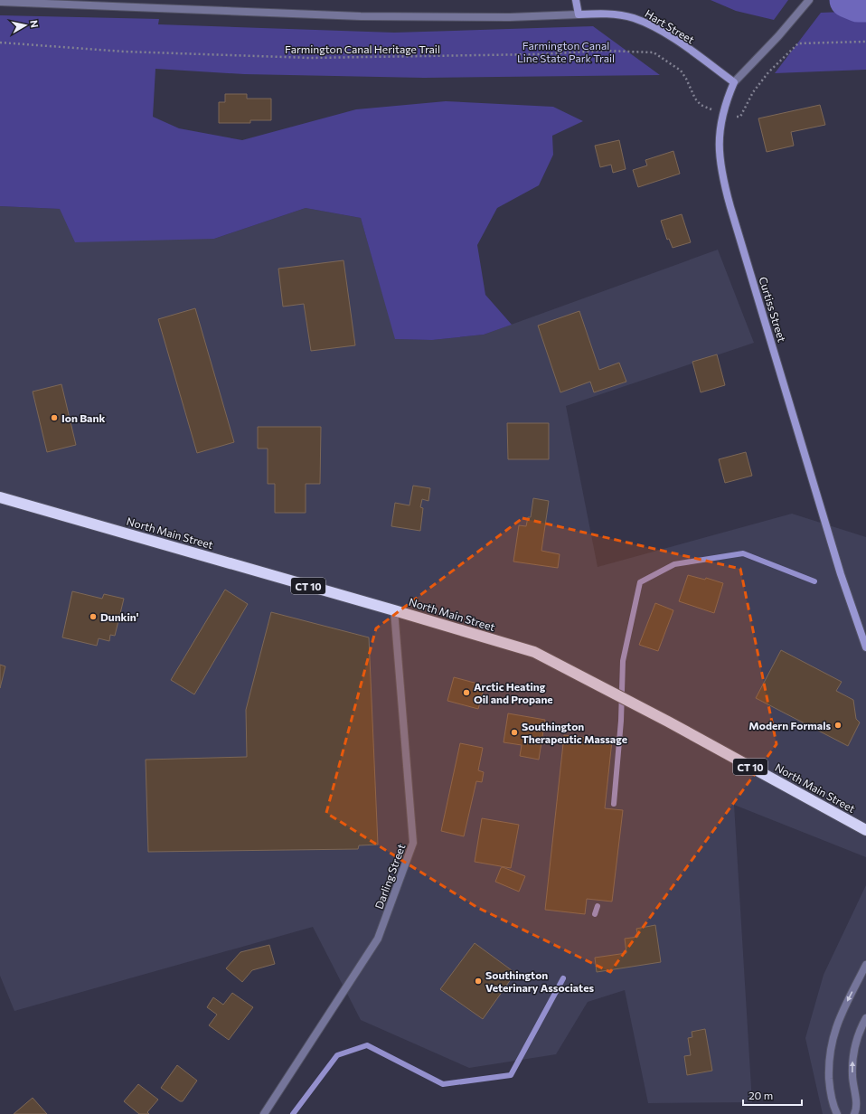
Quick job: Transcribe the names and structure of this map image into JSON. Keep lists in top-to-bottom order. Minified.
{"streets":{"highway":["North Main Street","CT 10"],"street":["Hart Street","Curtiss Street","Darling Street"],"path":["Farmington Canal Heritage Trail"]},"crossings":[["Hart Street","Curtiss Street"],["North Main Street","Darling Street"]],"parks":["Farmington Canal Line State Park Trail"],"places":["Ion Bank","Dunkin'","Arctic Heating Oil and Propane","Modern Formals","Southington Therapeutic Massage","Southington Veterinary Associates"],"scale_bar":"20 m","north":"right"}
